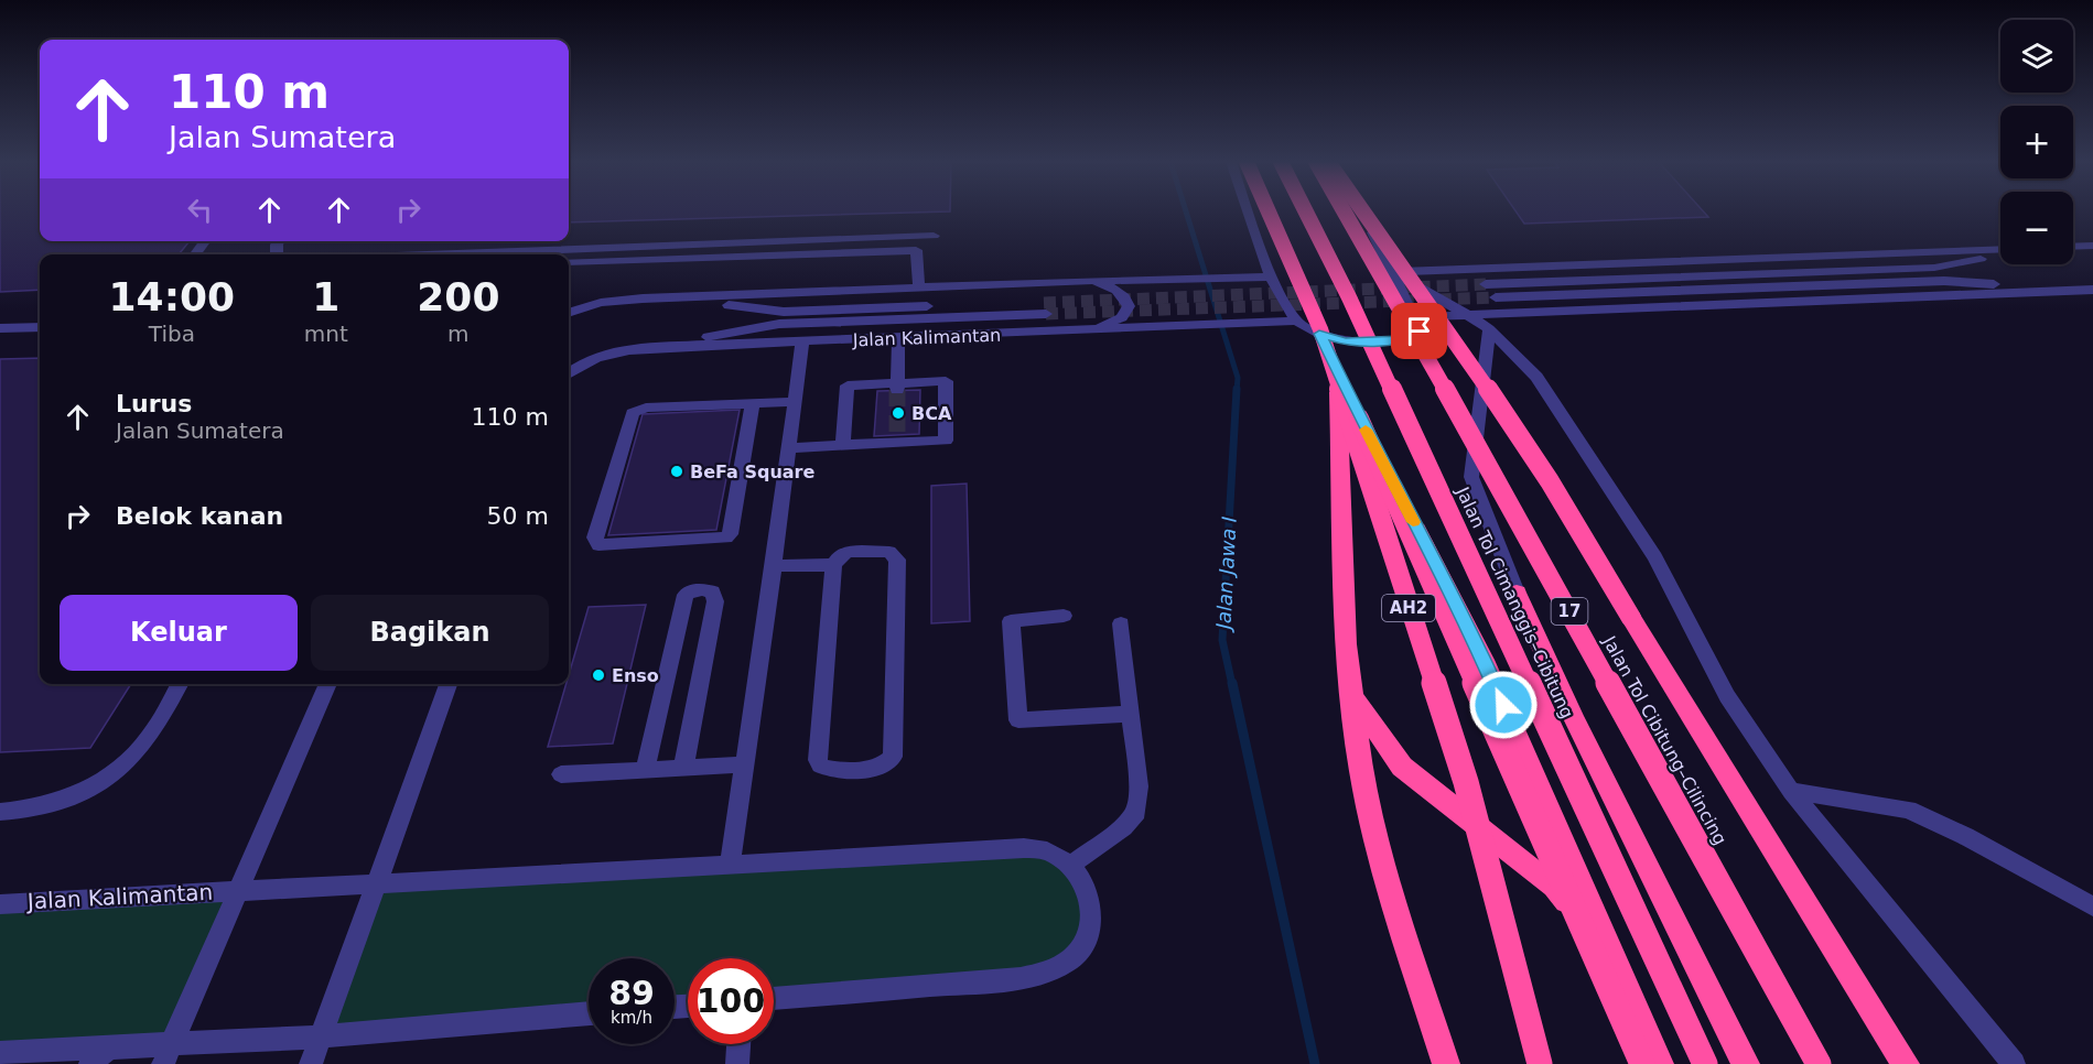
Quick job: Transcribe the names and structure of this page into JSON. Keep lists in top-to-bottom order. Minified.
{"streets":{"highway":["Jalan Tol Cimanggis–Cibitung","AH2","17","Jalan Tol Cibitung–Cilincing"],"street":["Jalan Kalimantan"]},"water":["Jalan Jawa I"],"places":["BCA","BeFa Square","Enso"],"page":{"map_buttons":["+","−"],"turn":["110 m","Jalan Sumatera"],"eta":["14:00","Tiba","1","mnt","200","m"],"list":[{"name":"Lurus","note":"Jalan Sumatera","value":"110 m"},{"name":"Belok kanan","value":"50 m"}],"buttons":["Keluar","Bagikan"],"speed":"89 km/h","limit":"100"}}
